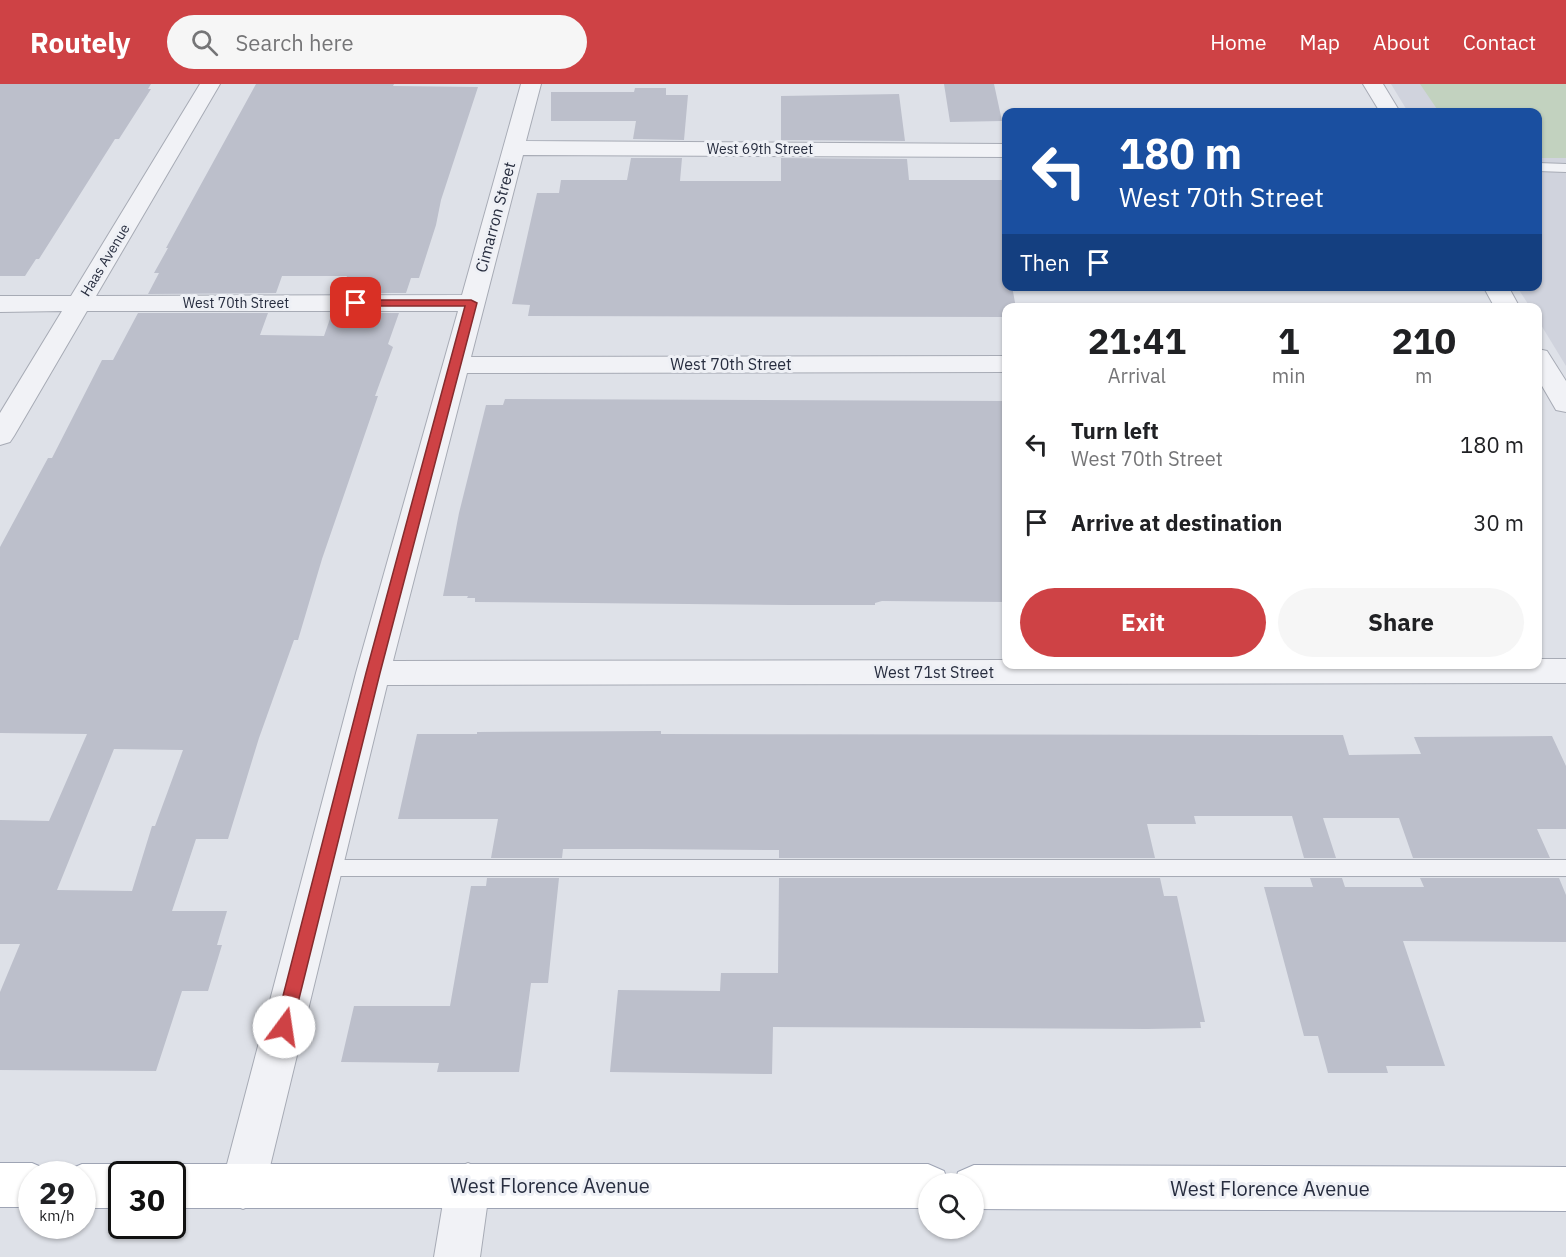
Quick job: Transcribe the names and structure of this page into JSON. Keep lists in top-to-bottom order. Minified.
{"streets":{"main road":["West Florence Avenue"],"street":["West 69th Street","Cimarron Street","Haas Avenue","West 70th Street","West 71st Street"]},"crossings":[["West 69th Street","Cimarron Street"],["Cimarron Street","West 70th Street"],["Cimarron Street","West 71st Street"],["Cimarron Street","West Florence Avenue"],["Haas Avenue","West 70th Street"]],"page":{"header":"Routely","search":"Search here","nav":["Home","Map","About","Contact"],"turn":["180 m","West 70th Street"],"then":"Then","eta":["21:41","Arrival","1","min","210","m"],"list":[{"name":"Turn left","note":"West 70th Street","value":"180 m"},{"name":"Arrive at destination","value":"30 m"}],"buttons":["Exit","Share"],"speed":"29 km/h","limit":"30"}}
